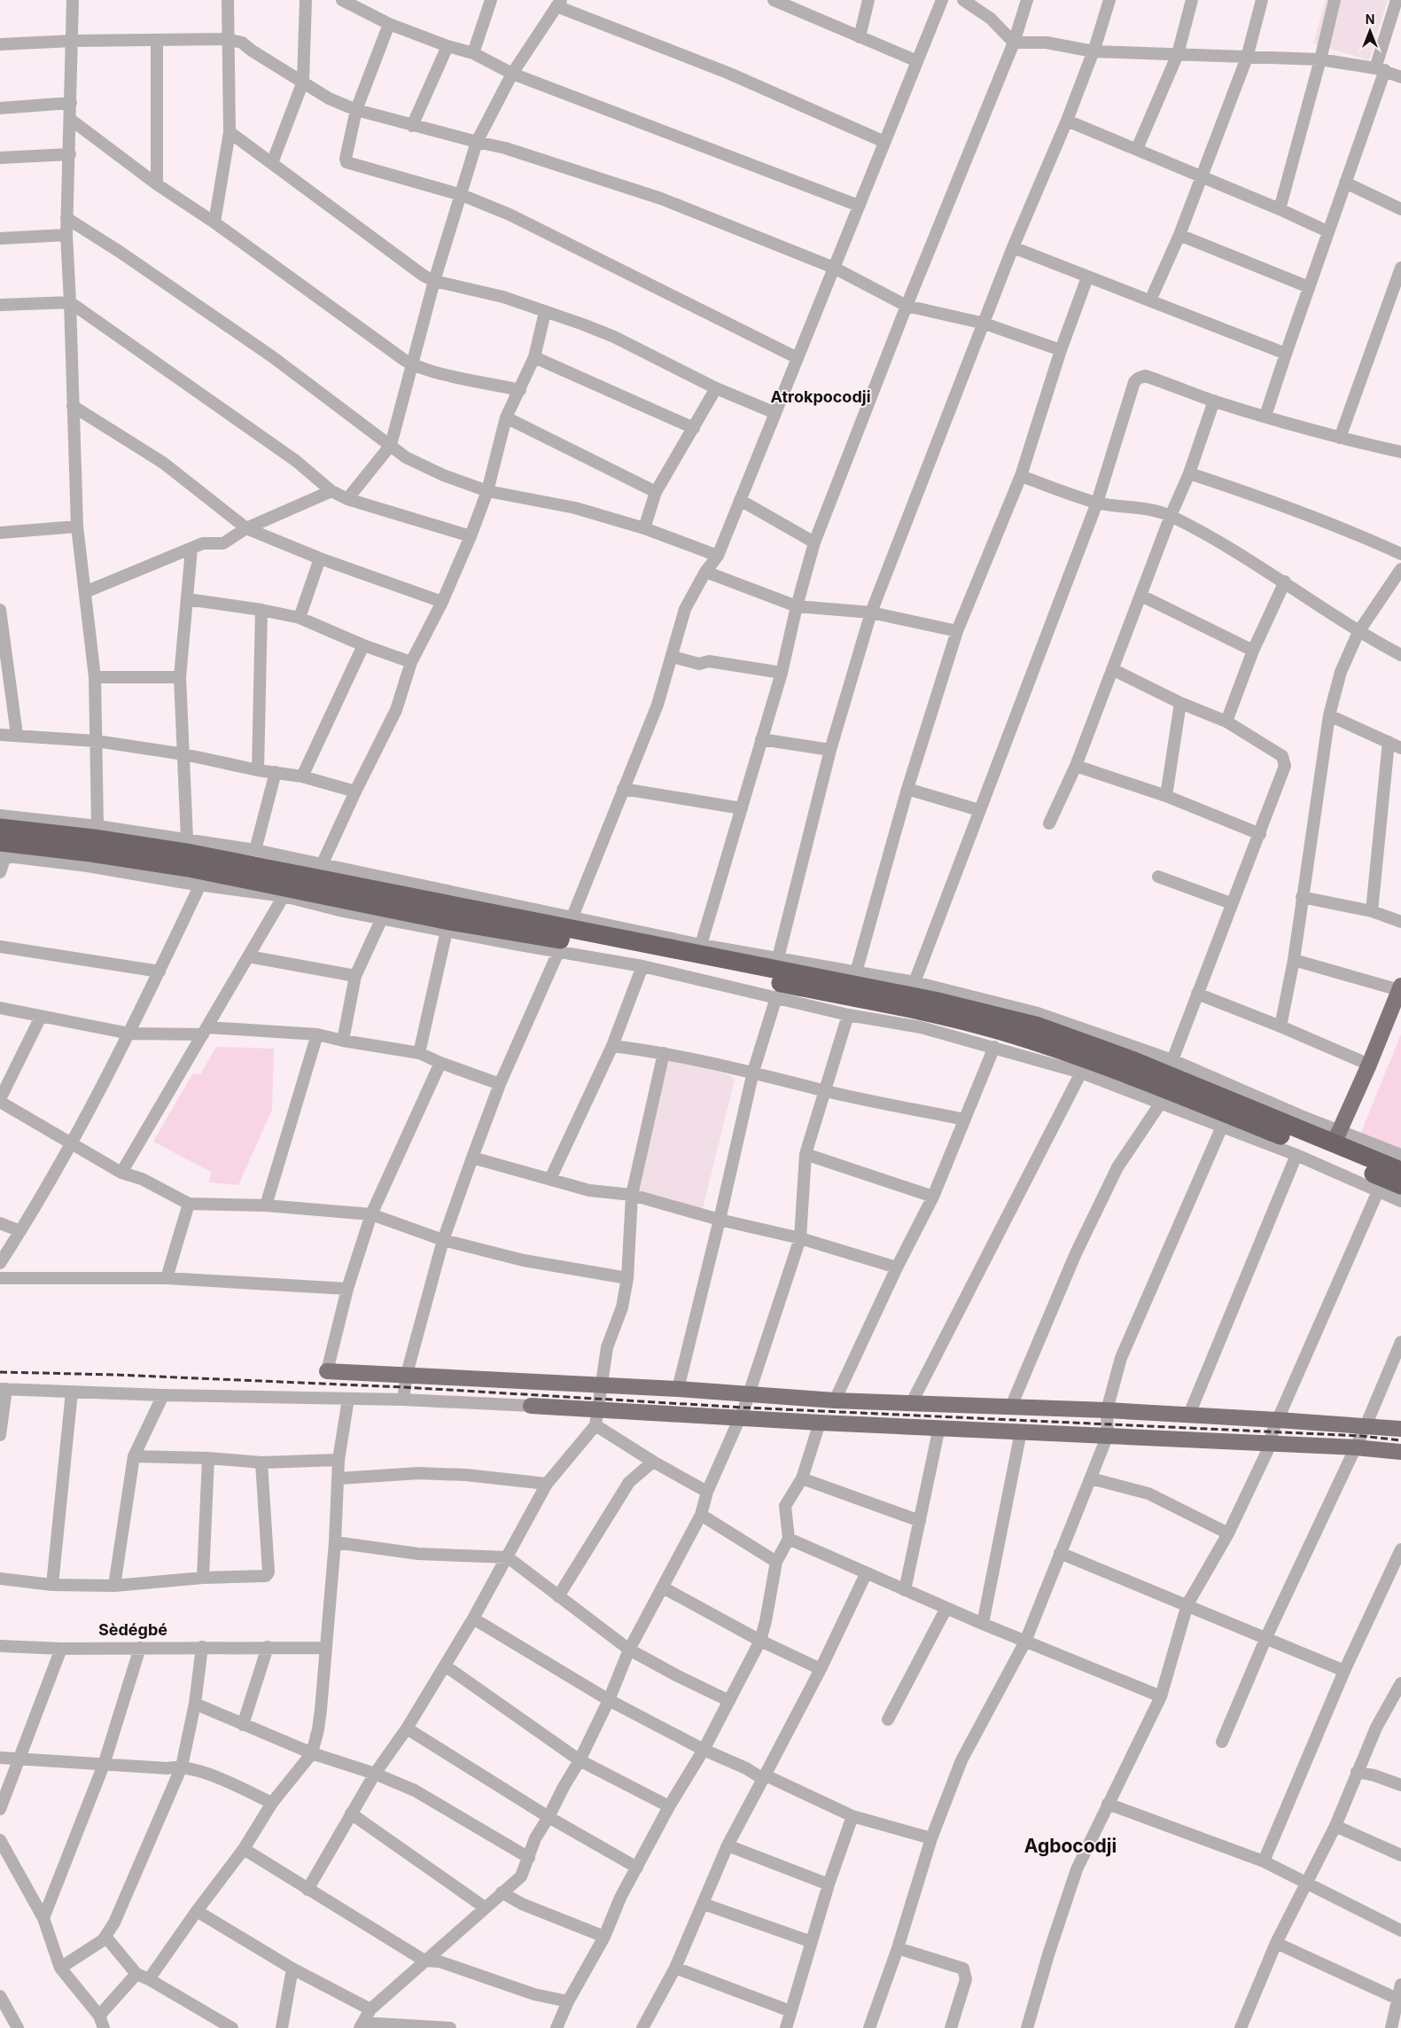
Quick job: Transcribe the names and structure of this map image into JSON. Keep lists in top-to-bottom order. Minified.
{"districts":["Atrokpocodji","Sèdégbé","Agbocodji"],"north":"top"}
